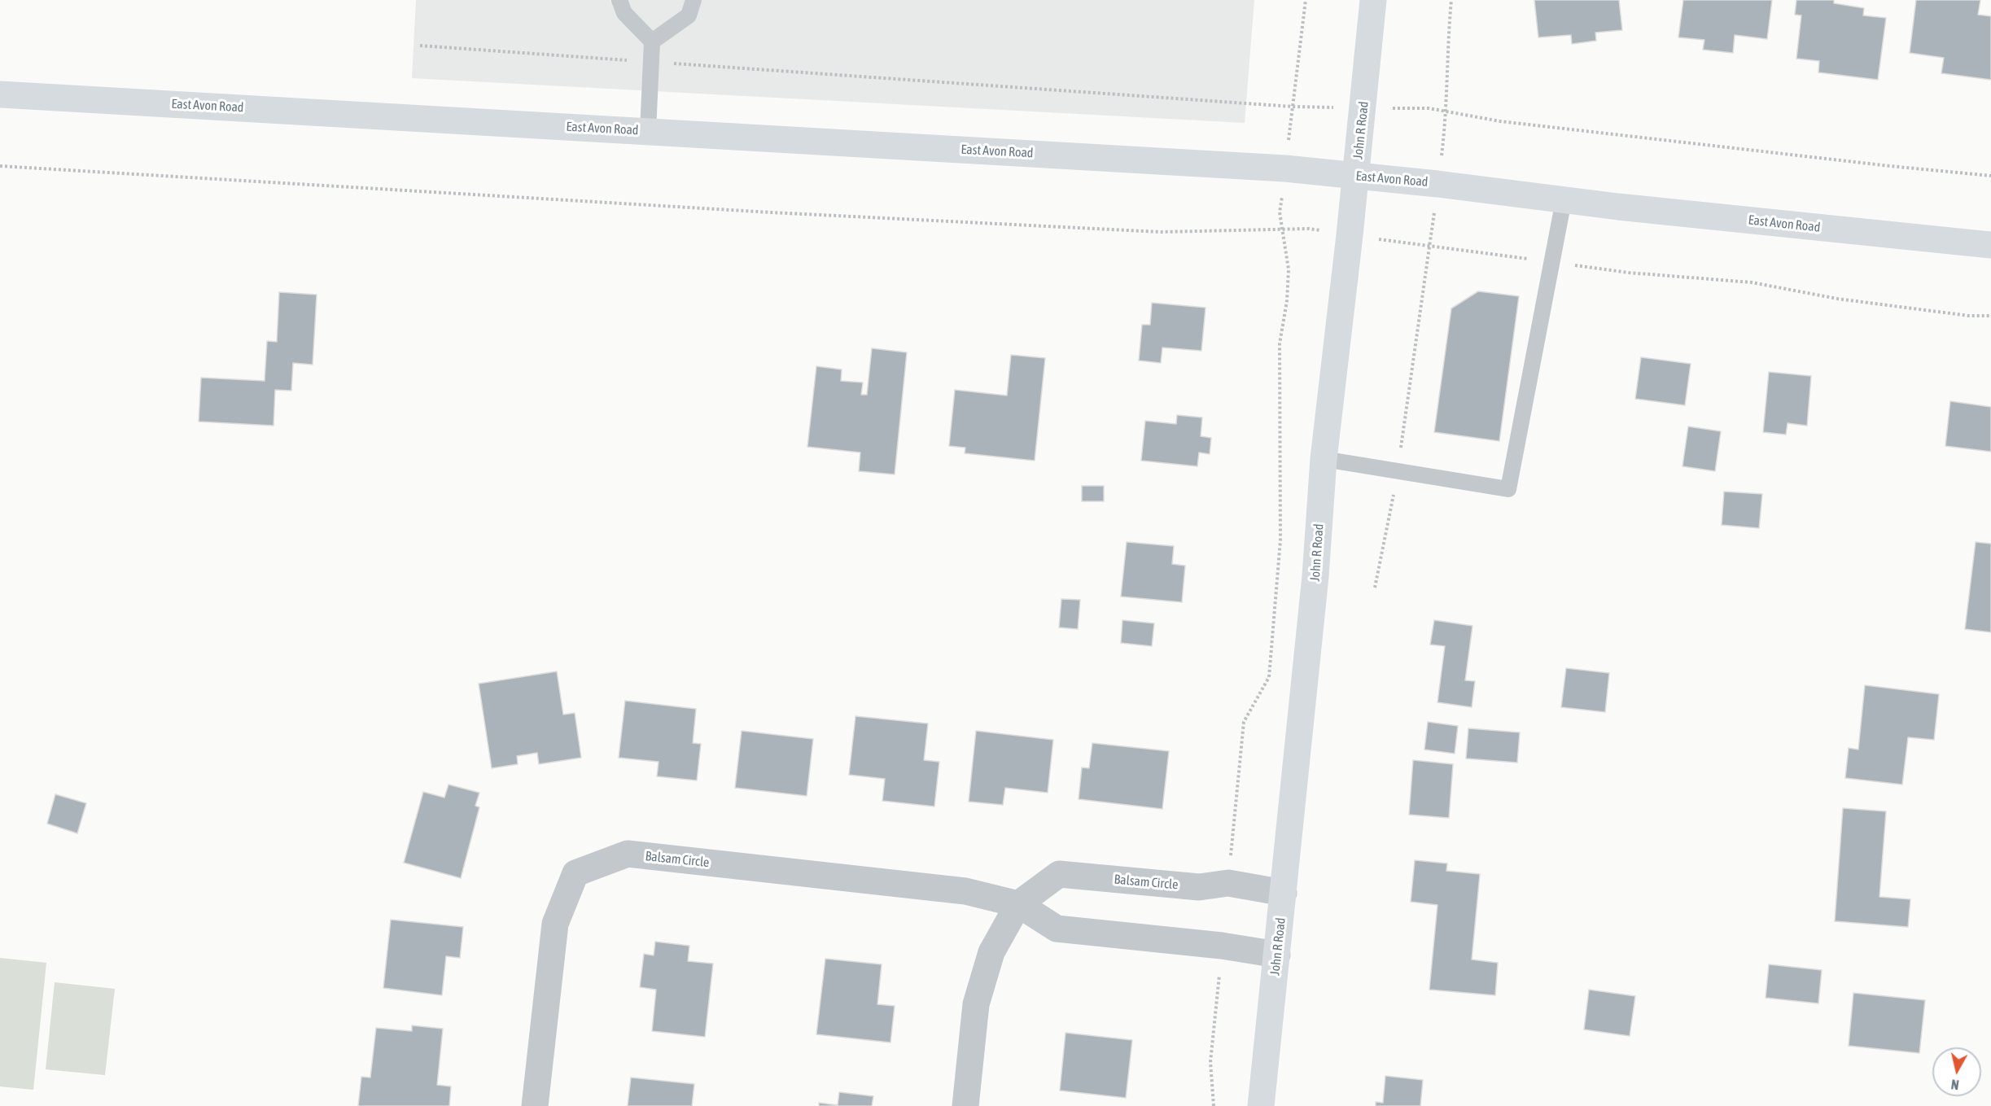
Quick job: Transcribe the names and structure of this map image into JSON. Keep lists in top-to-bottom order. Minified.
{"streets":{"main road":["East Avon Road","John R Road"],"street":["Balsam Circle"]},"crossings":[["East Avon Road","John R Road"],["John R Road","Balsam Circle"]],"north":"bottom"}
